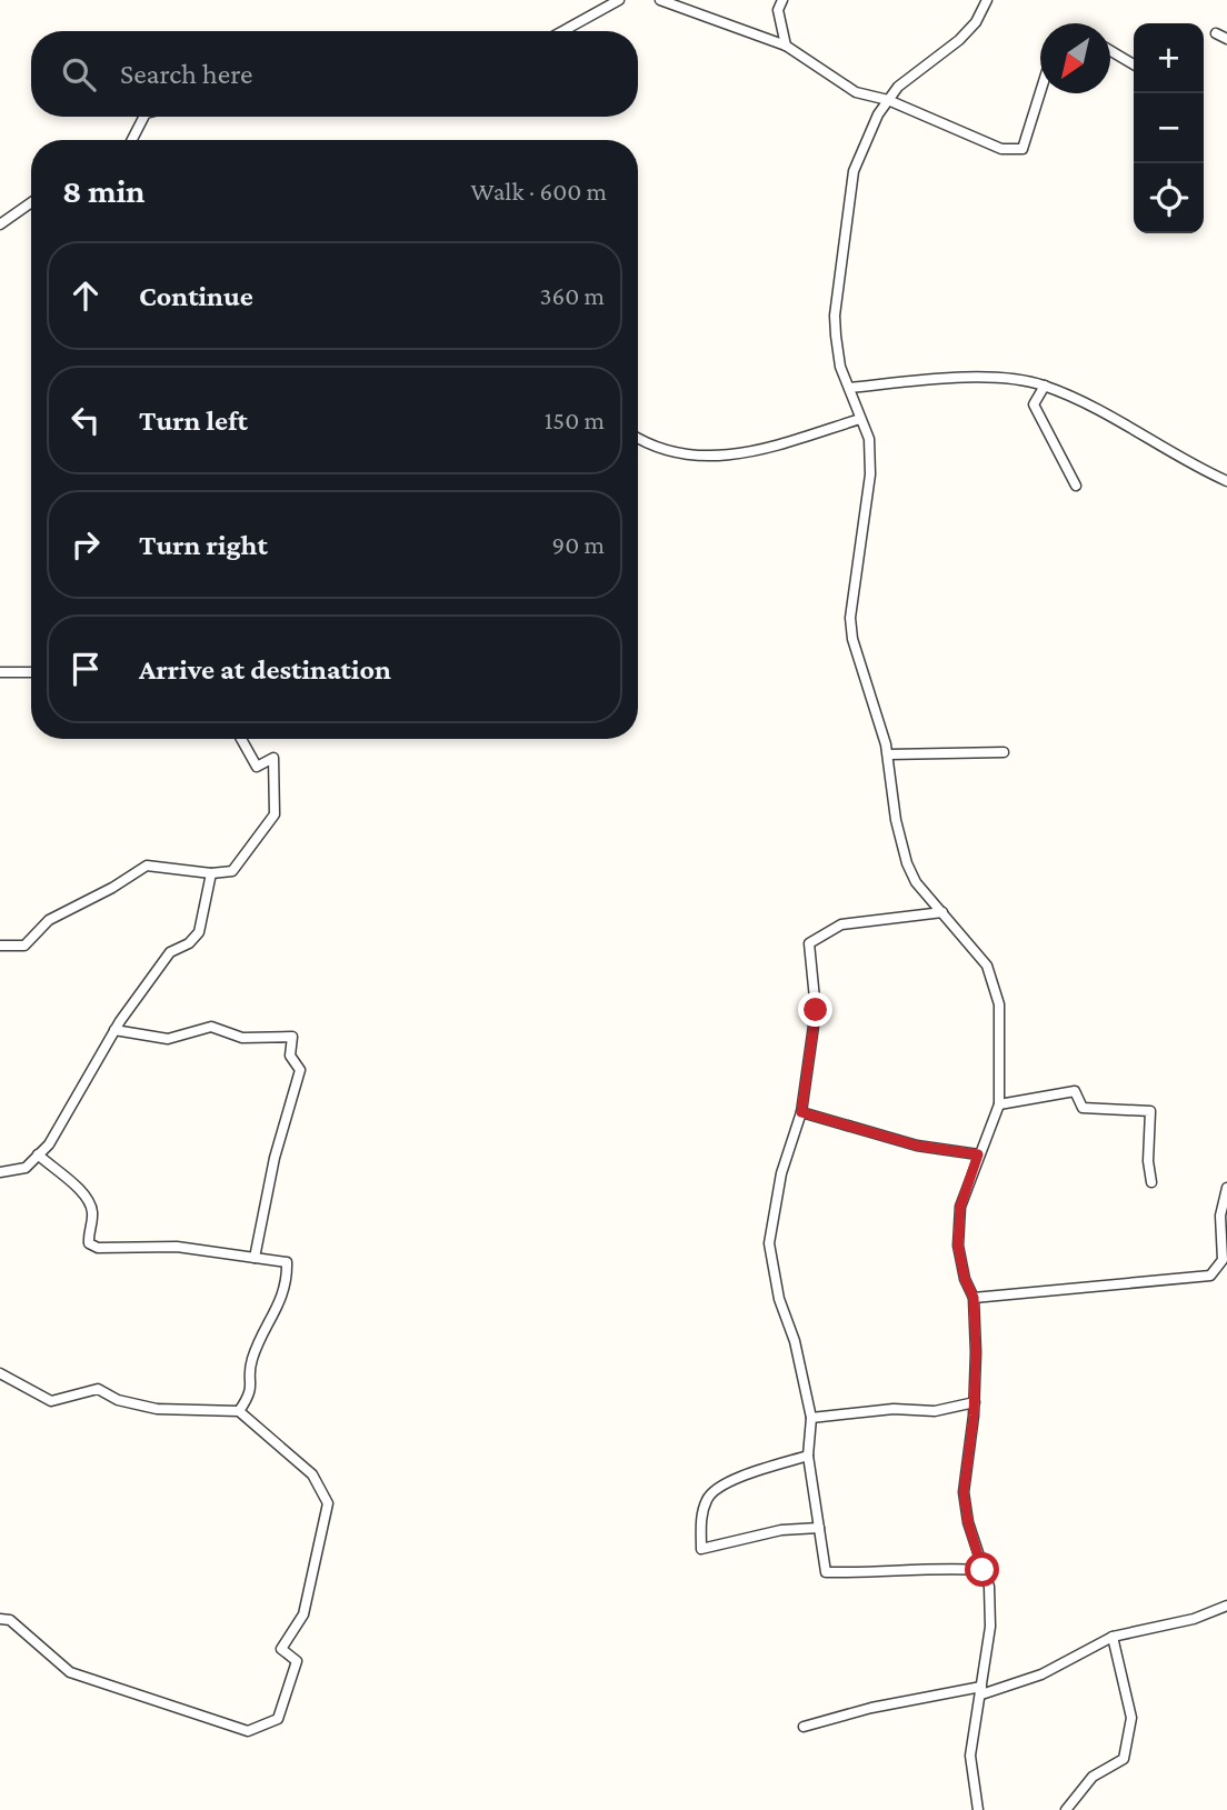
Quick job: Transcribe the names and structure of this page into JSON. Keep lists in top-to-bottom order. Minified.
{"north":"bottom left","page":{"map_buttons":["+","−"],"search":"Search here","heading":["8 min","Walk · 600 m"],"list":[["Continue","360 m"],["Turn left","150 m"],["Turn right","90 m"],"Arrive at destination"]}}
